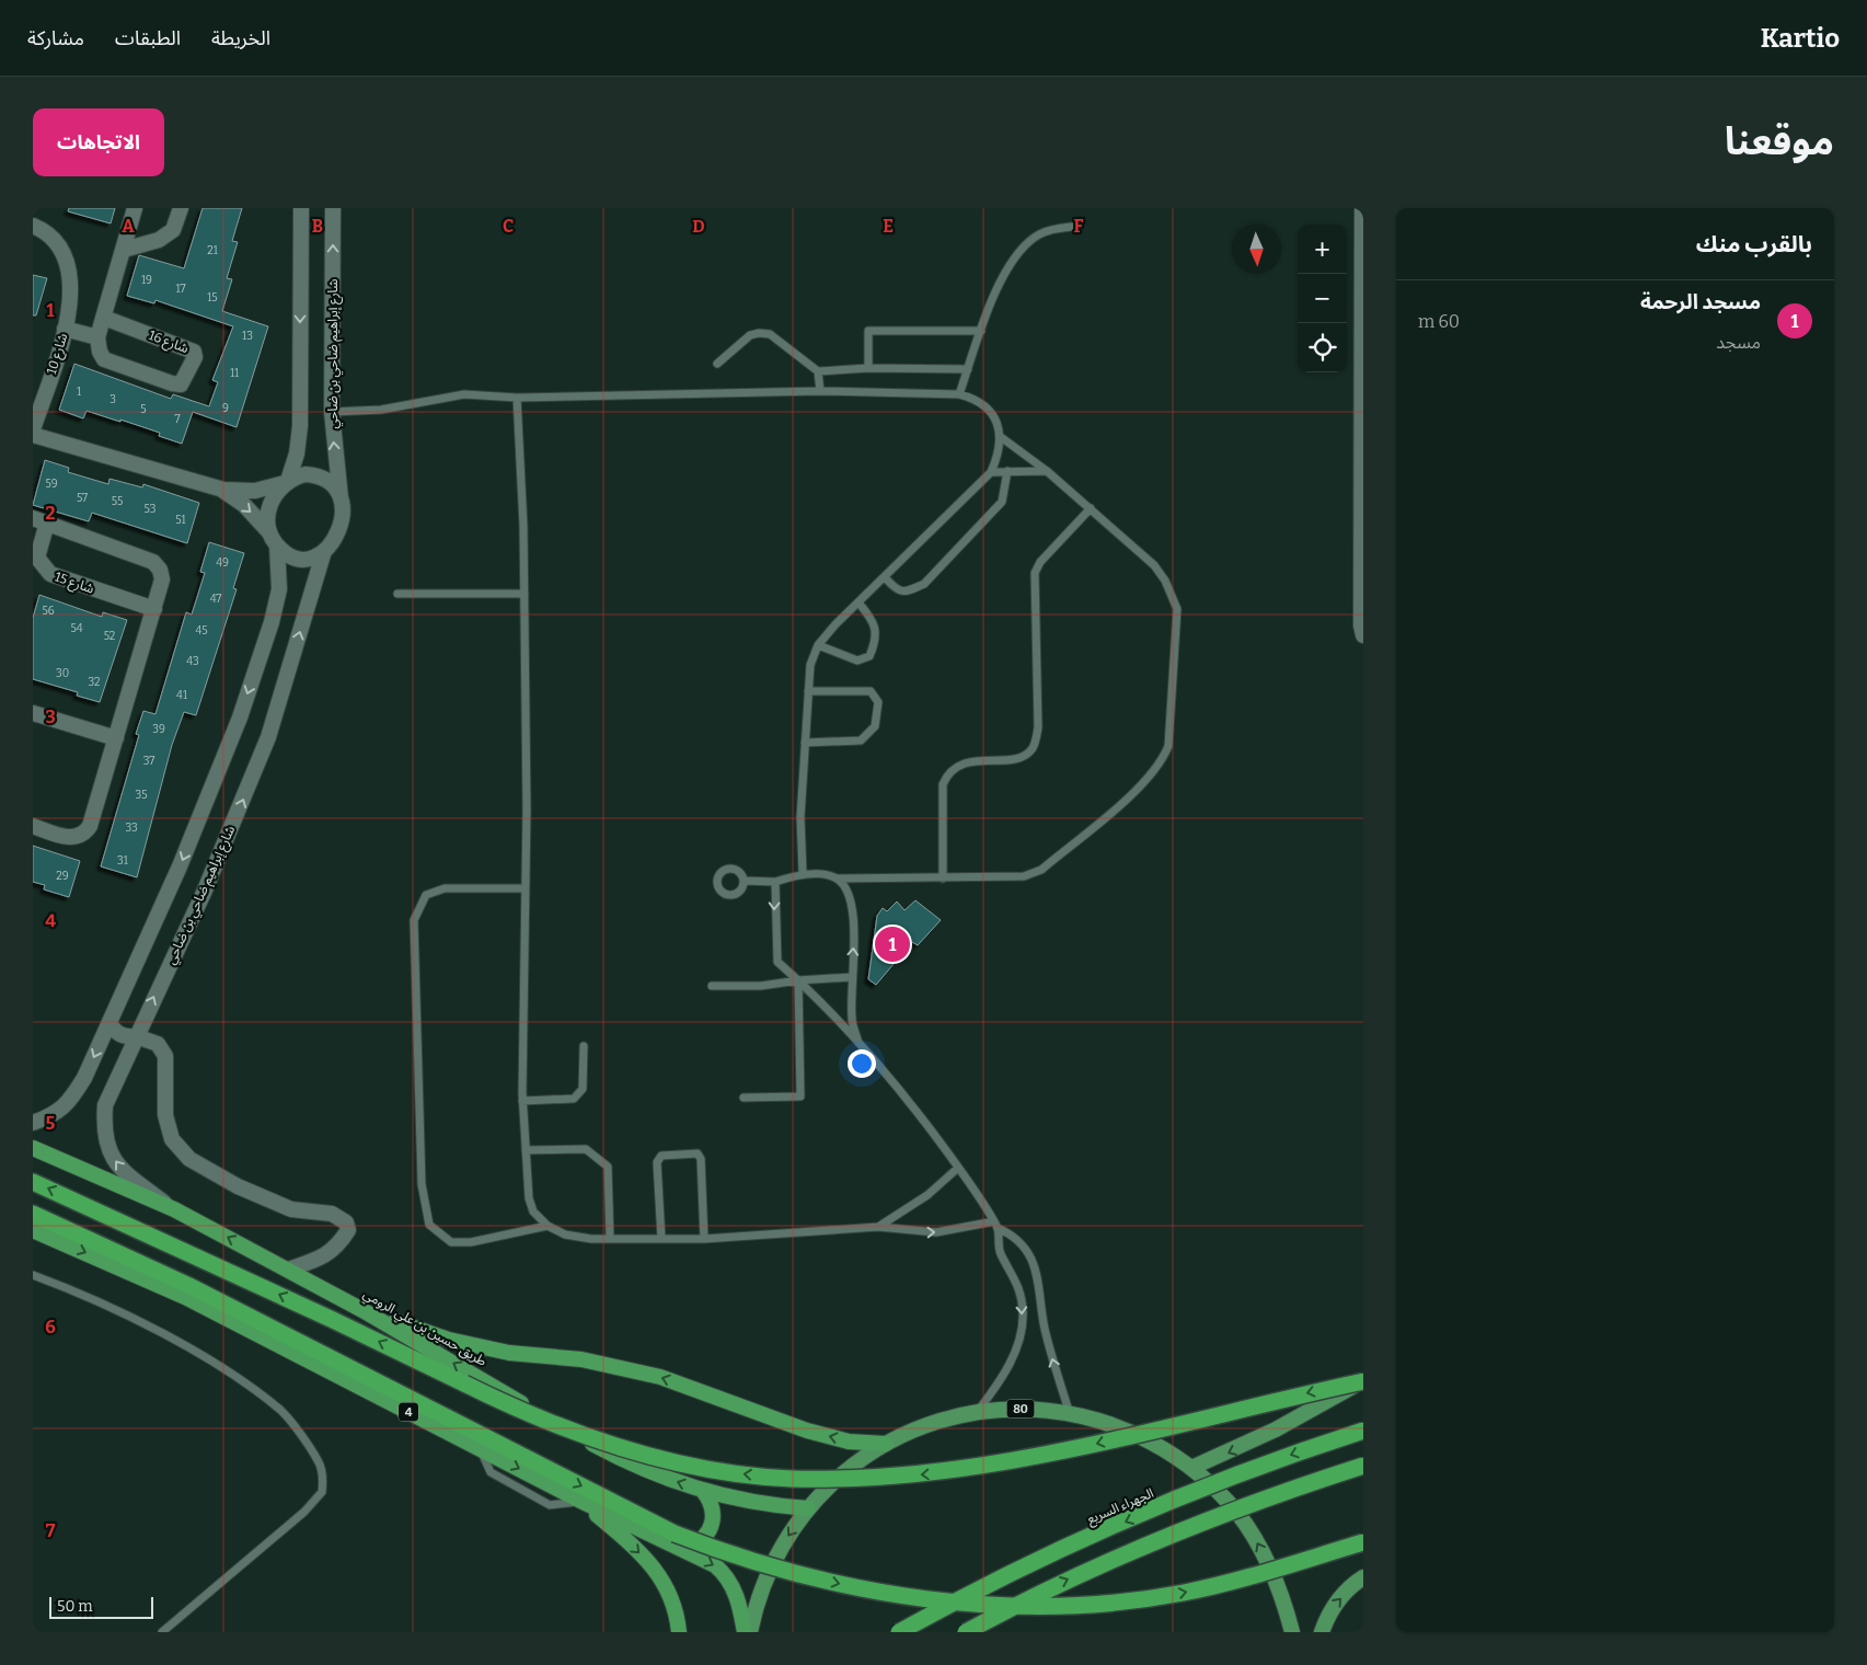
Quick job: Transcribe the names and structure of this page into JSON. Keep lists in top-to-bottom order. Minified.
{"streets":{"highway":["طريق حسين بن علي الرومي","4","الجهراء السريع"],"main road":["80"],"street":["شارع 16","شارع 10","شارع إبراهيم ضاحي بن ضاحي","شارع 15"]},"crossings":[["شارع إبراهيم ضاحي بن ضاحي","طريق حسين بن علي الرومي"],["طريق حسين بن علي الرومي","80"]],"house_numbers":["21","19","17","15","13","11","1","3","9","5","7","59","57","55","53","51","49","47","56","54","45","52","43","30","32","41","39","37","35","33","31","29"],"scale_bar":"50 m","north":"bottom","page":{"header":"Kartio","nav":["الخريطة","الطبقات","مشاركة"],"title":"موقعنا","buttons":"الاتجاهات","heading":"بالقرب منك","map_buttons":["+","−"],"list":[{"mark":"1","name":"مسجد الرحمة","note":"مسجد","value":"60 m"}],"pins":"1","scale":"50 m"},"grid":{"columns":["A","B","C","D","E","F"],"rows":["1","2","3","4","5","6","7"]}}
